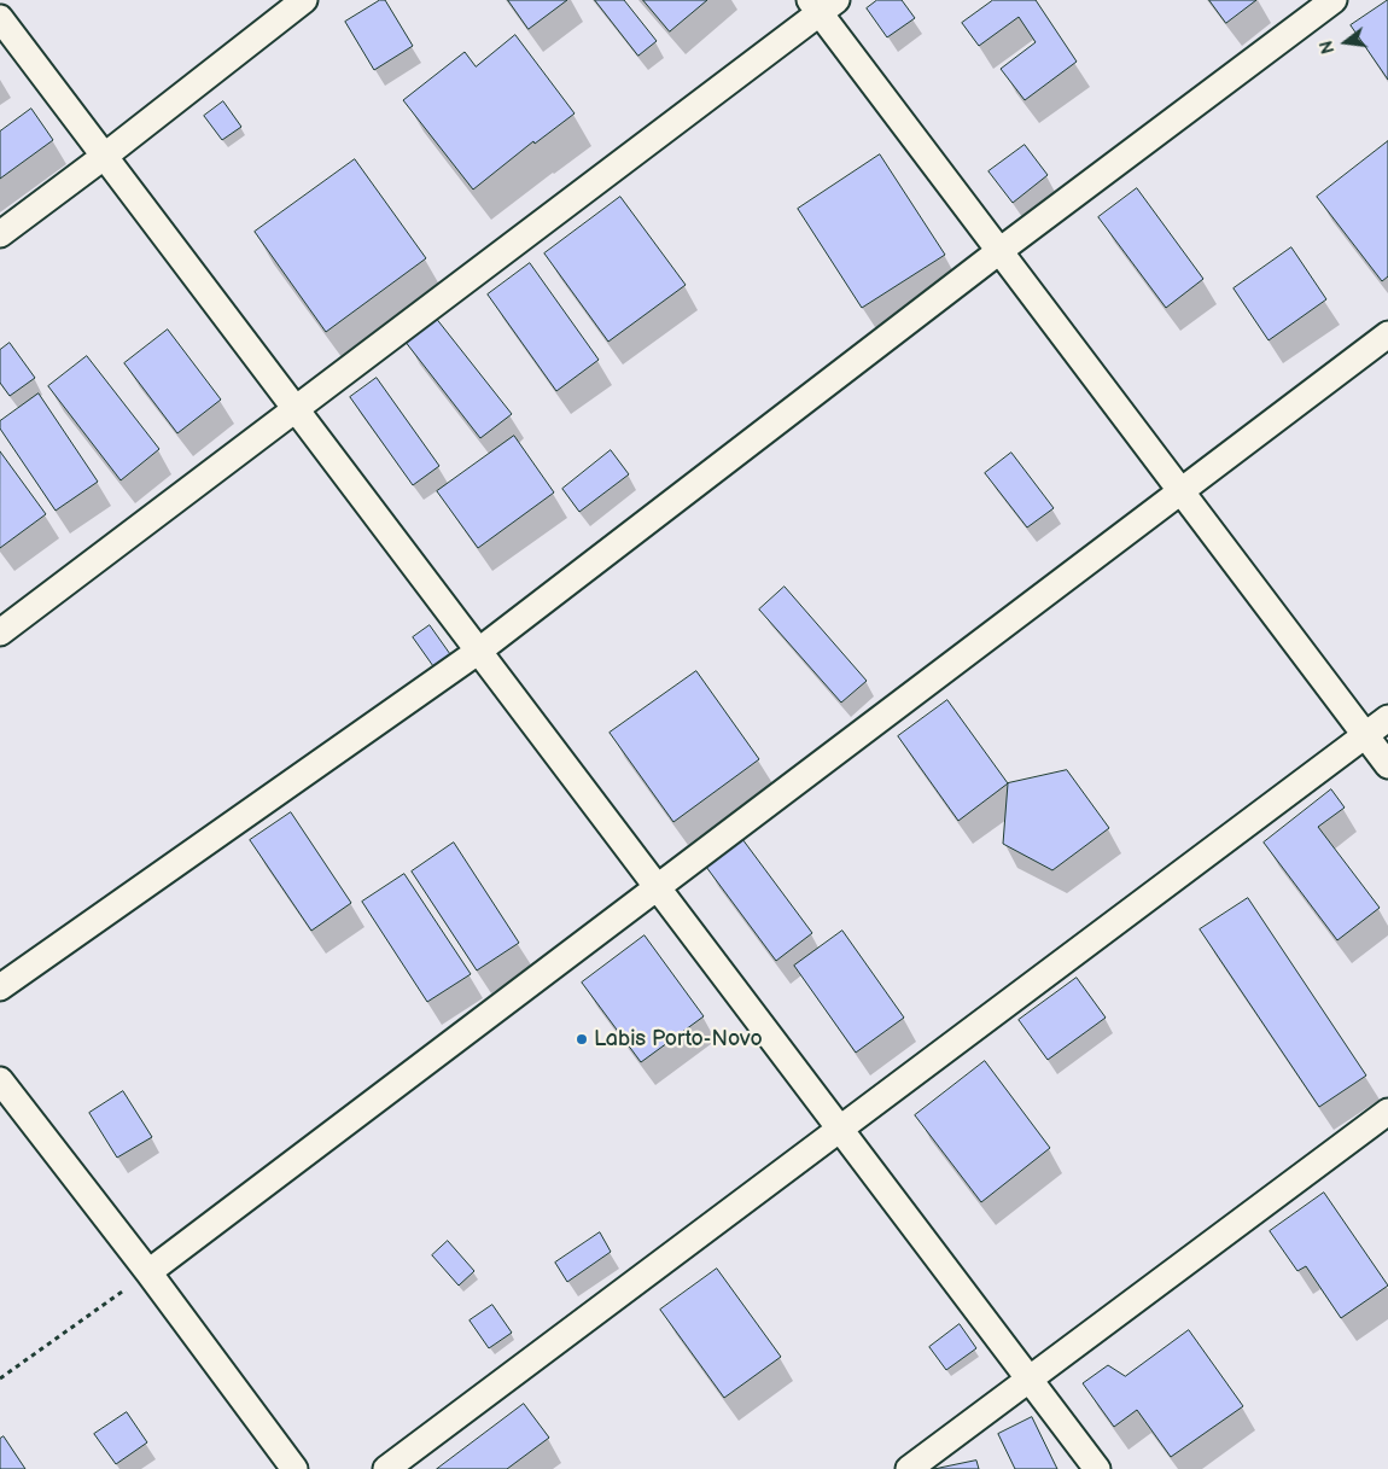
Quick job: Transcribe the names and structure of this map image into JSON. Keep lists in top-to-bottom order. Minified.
{"places":["Labis Porto-Novo"],"north":"left"}
